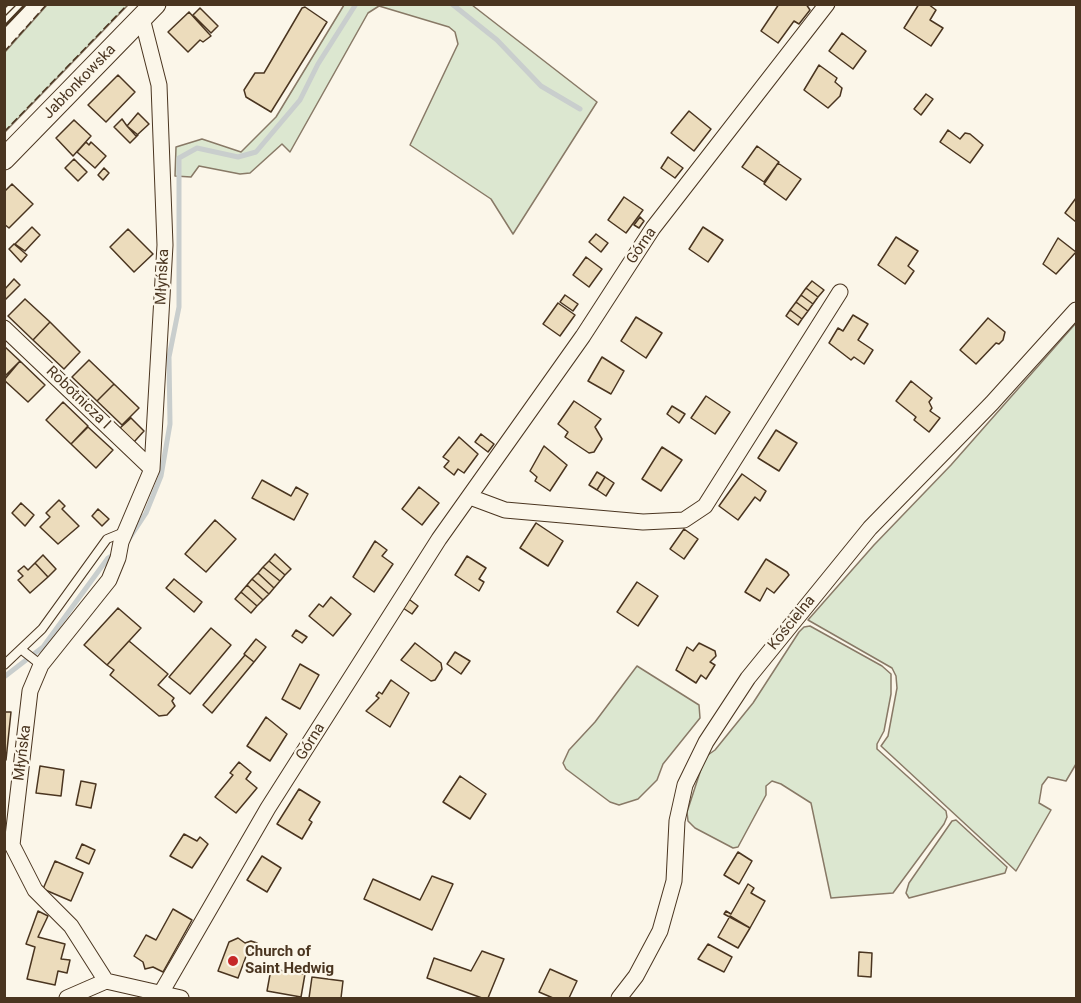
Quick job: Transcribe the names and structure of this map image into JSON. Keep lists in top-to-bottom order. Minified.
{"streets":{"main road":["Jabłonkowska"],"street":["Górna","Młyńska","Robotnicza I","Kościelna"]},"crossings":[["Jabłonkowska","Młyńska"],["Młyńska","Robotnicza I"]],"places":["Church of Saint Hedwig"]}
